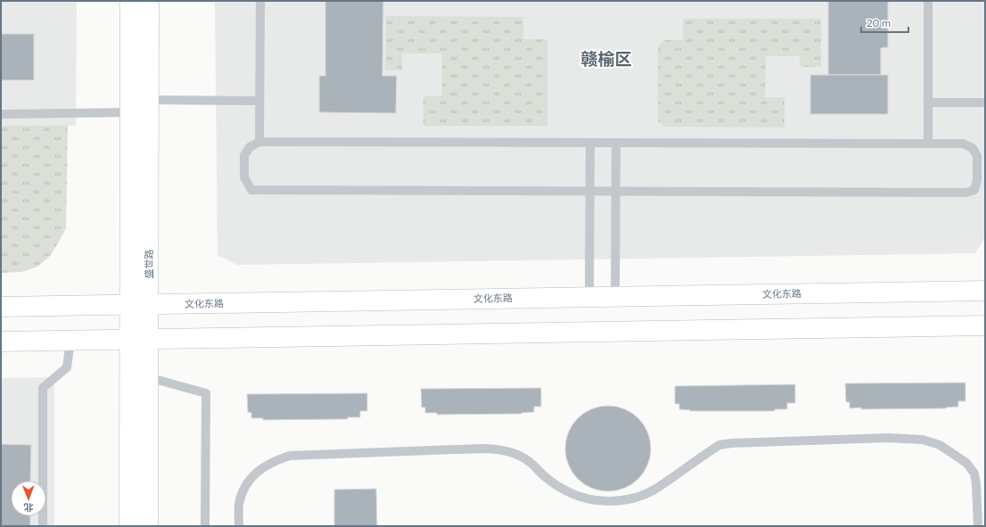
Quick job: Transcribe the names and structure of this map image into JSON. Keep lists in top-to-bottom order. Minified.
{"streets":{"main road":["盛世路","文化东路"]},"crossings":[["盛世路","文化东路"]],"districts":["赣榆区"],"scale_bar":"20 m","north":"bottom"}
